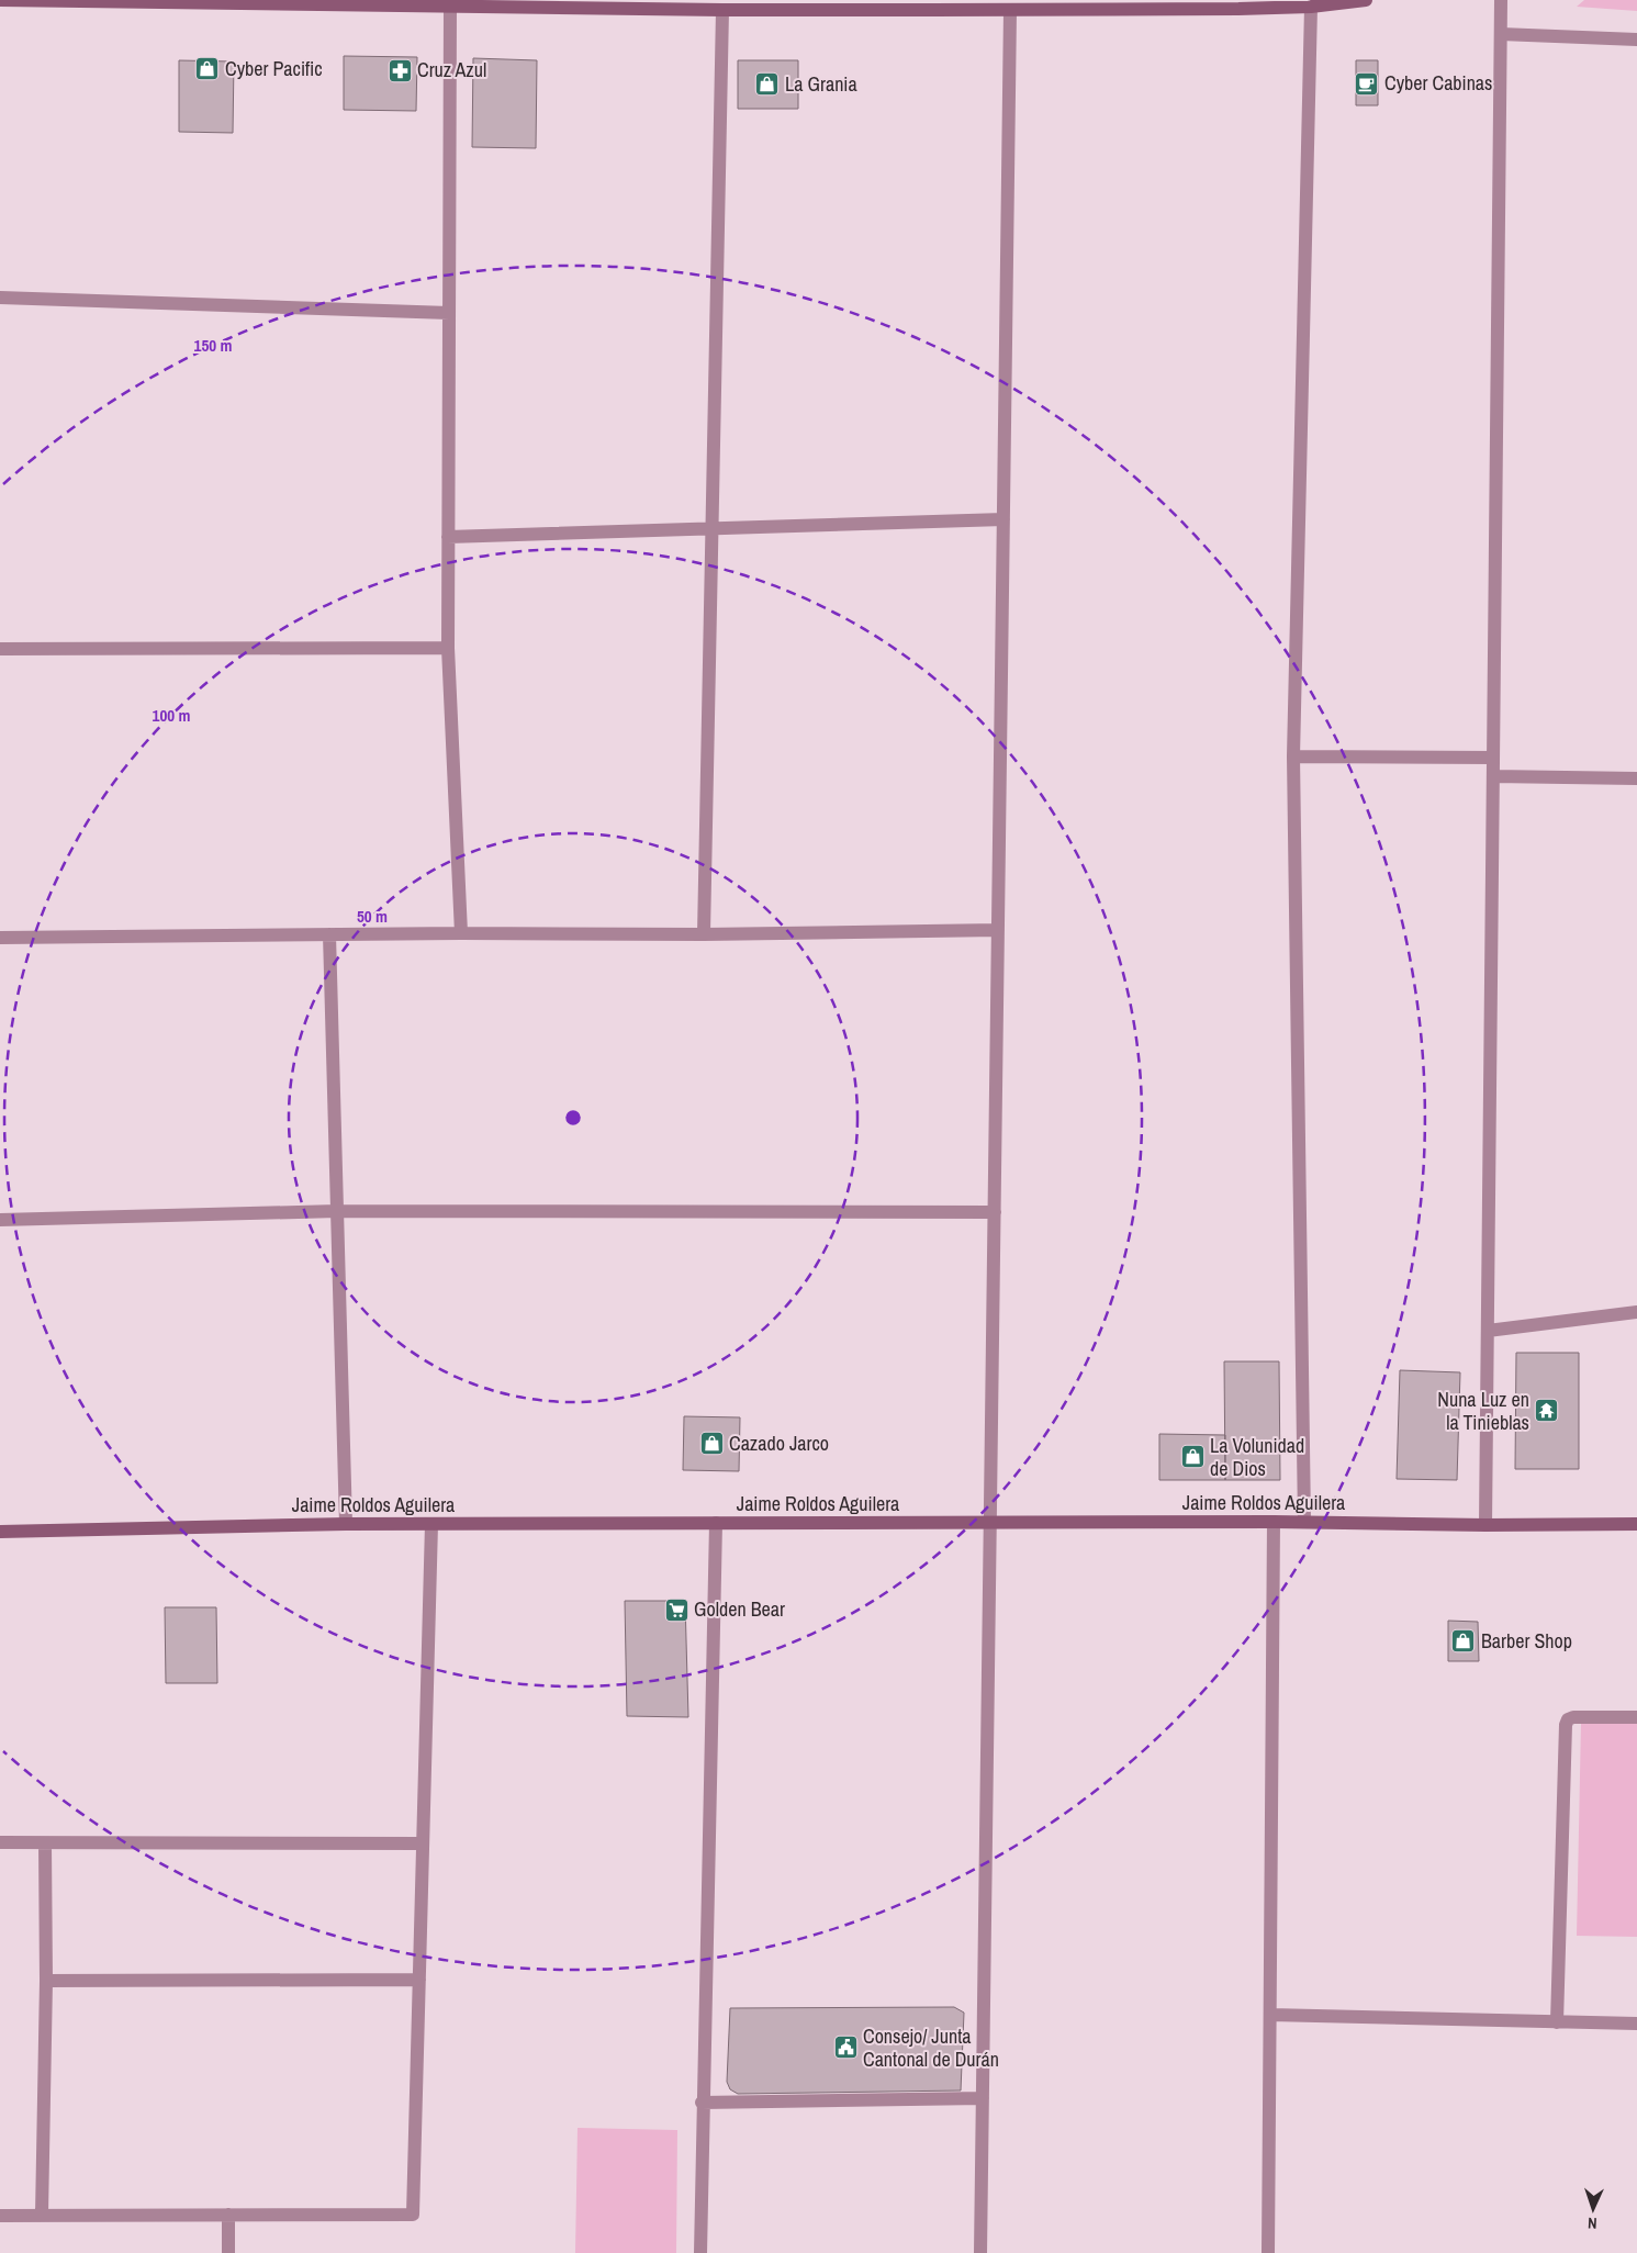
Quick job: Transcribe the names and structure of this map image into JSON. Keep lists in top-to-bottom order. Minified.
{"streets":{"street":["Jaime Roldos Aguilera"]},"places":{"shop":["Cyber Pacific","La Grania","Cazado Jarco","La Volunidad de Dios","Barber Shop"],"pharmacy":["Cruz Azul"],"cafe":["Cyber Cabinas"],"temple":["Nuna Luz en la Tinieblas"],"supermarket":["Golden Bear"],"public building":["Consejo/ Junta Cantonal de Durán"]},"north":"bottom","rings":["150 m","100 m","50 m"]}
